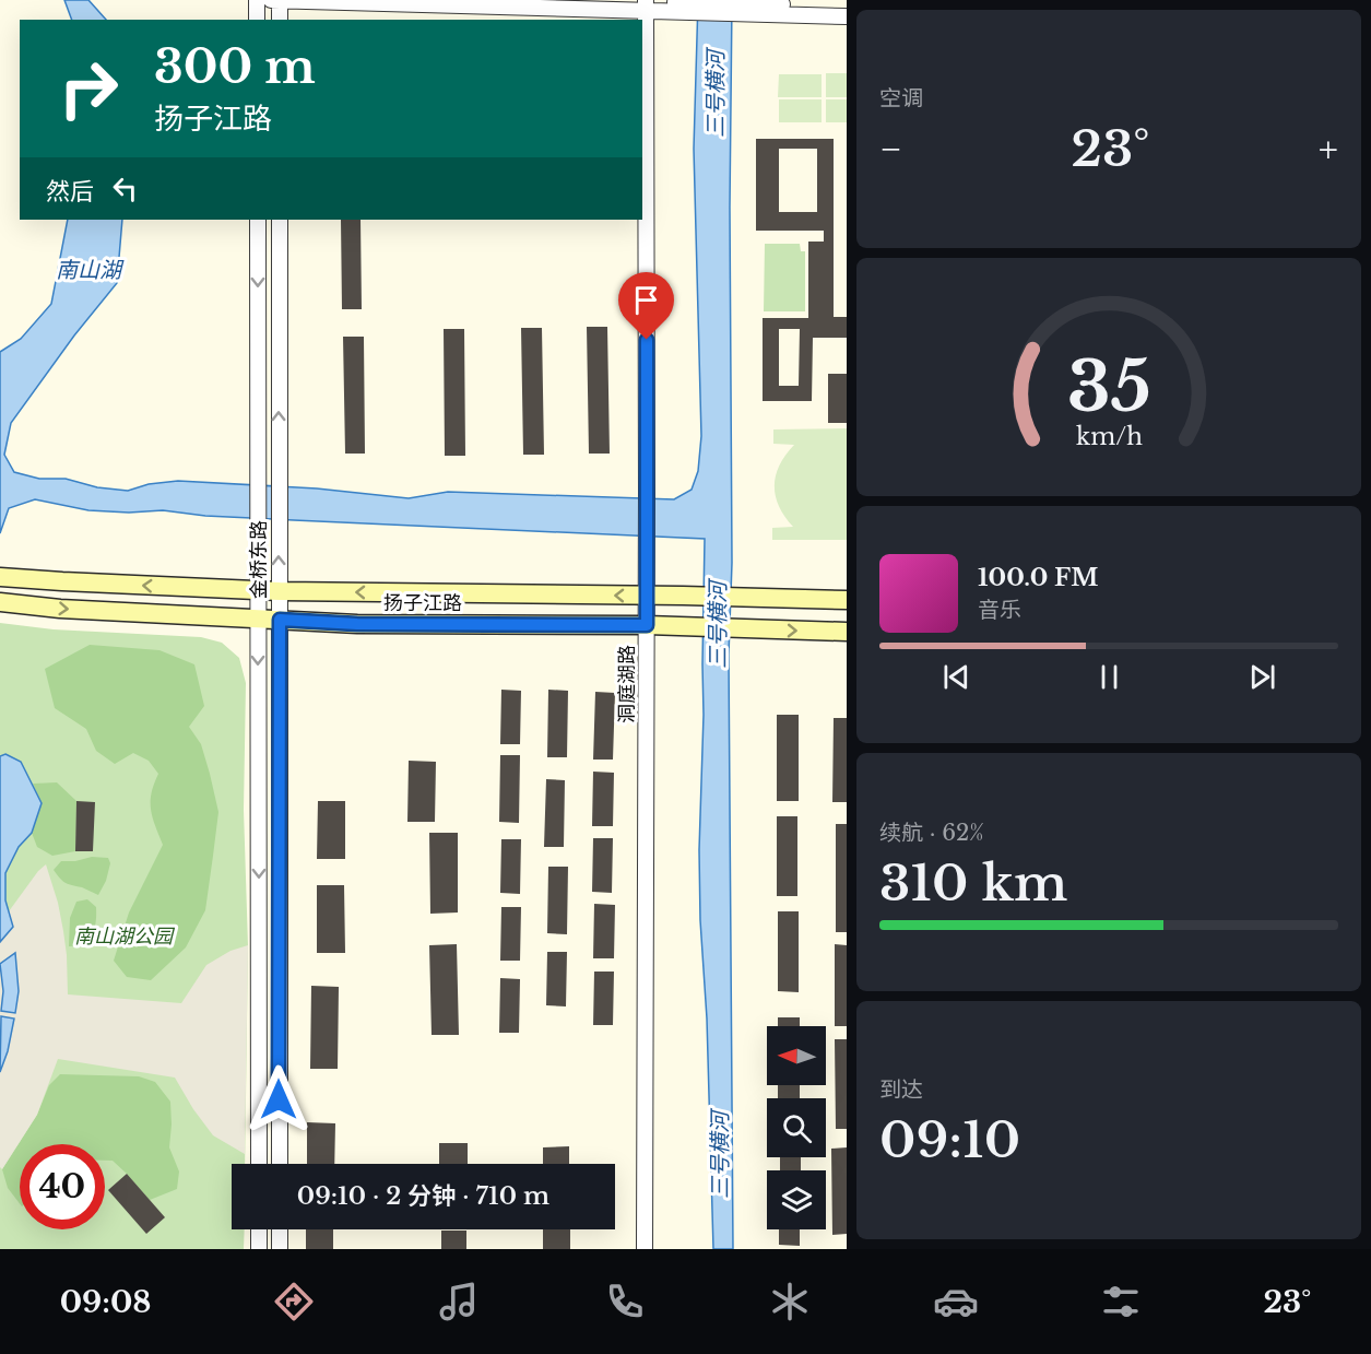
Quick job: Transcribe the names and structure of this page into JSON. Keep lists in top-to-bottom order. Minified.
{"streets":{"main road":["扬子江路"],"street":["金桥东路","洞庭湖路"]},"crossings":[["金桥东路","扬子江路"],["扬子江路","洞庭湖路"]],"water":["三号横河","南山湖"],"parks":["南山湖公园"],"north":"left","page":{"tile":["空调",["续航 · 62%","310 km"],["到达","09:10"]],"turn":["300 m","扬子江路"],"heat":["−","23°","+"],"then":"然后","song":["100.0 FM","音乐"],"limit":"40","trip":"09:10 · 2 分钟 · 710 m","tabs":["09:08","23°"],"gauge":["35","km/h"]}}
